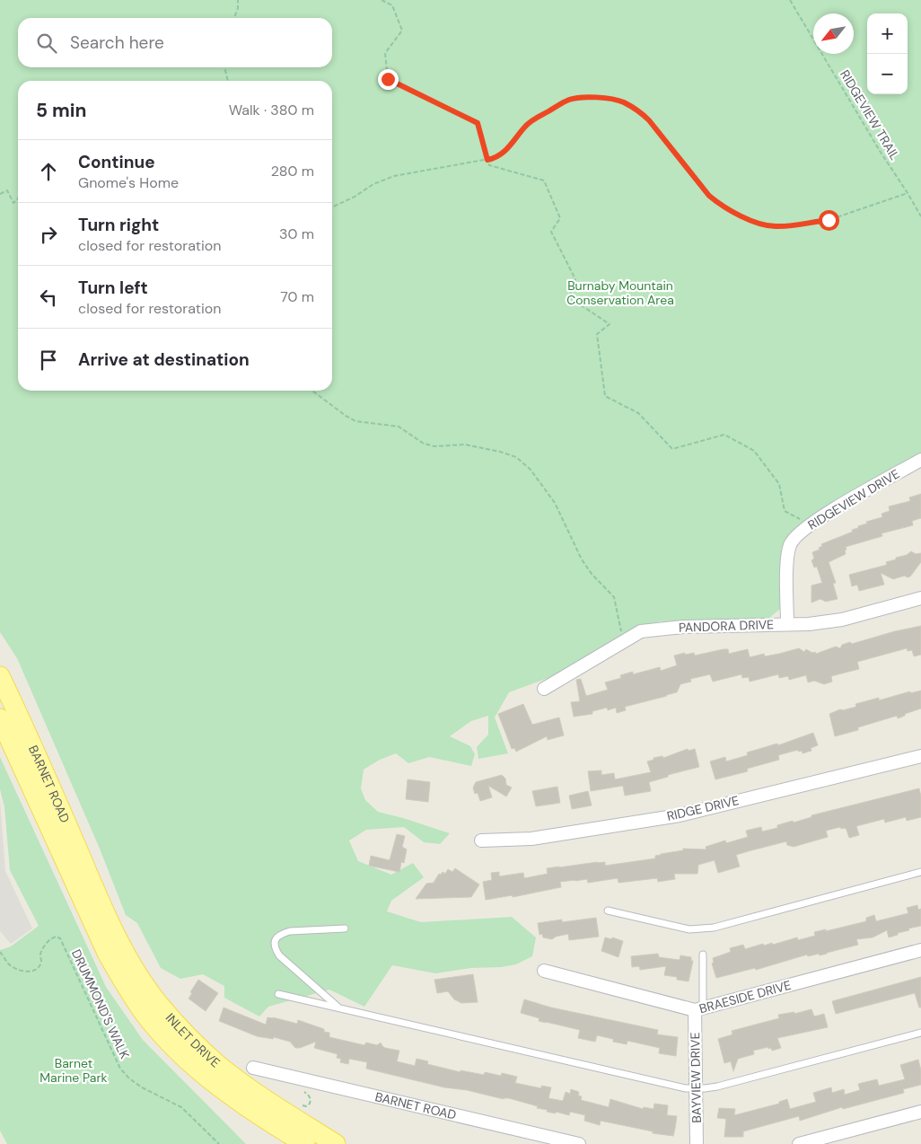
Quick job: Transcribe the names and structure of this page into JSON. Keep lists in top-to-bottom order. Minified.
{"streets":{"main road":["BARNET ROAD","INLET DRIVE"],"street":["RIDGEVIEW DRIVE","PANDORA DRIVE","RIDGE DRIVE","BRAESIDE DRIVE","BAYVIEW DRIVE"],"path":["RIDGEVIEW TRAIL","DRUMMOND'S WALK"]},"crossings":[["RIDGEVIEW DRIVE","PANDORA DRIVE"],["BARNET ROAD","INLET DRIVE"],["BRAESIDE DRIVE","BAYVIEW DRIVE"]],"parks":["Burnaby Mountain Conservation Area","Barnet Marine Park"],"north":"bottom left","page":{"map_buttons":["+","−"],"search":"Search here","heading":["5 min","Walk · 380 m"],"list":[["Continue","Gnome's Home","280 m"],["Turn right","closed for restoration","30 m"],["Turn left","closed for restoration","70 m"],"Arrive at destination"]}}
